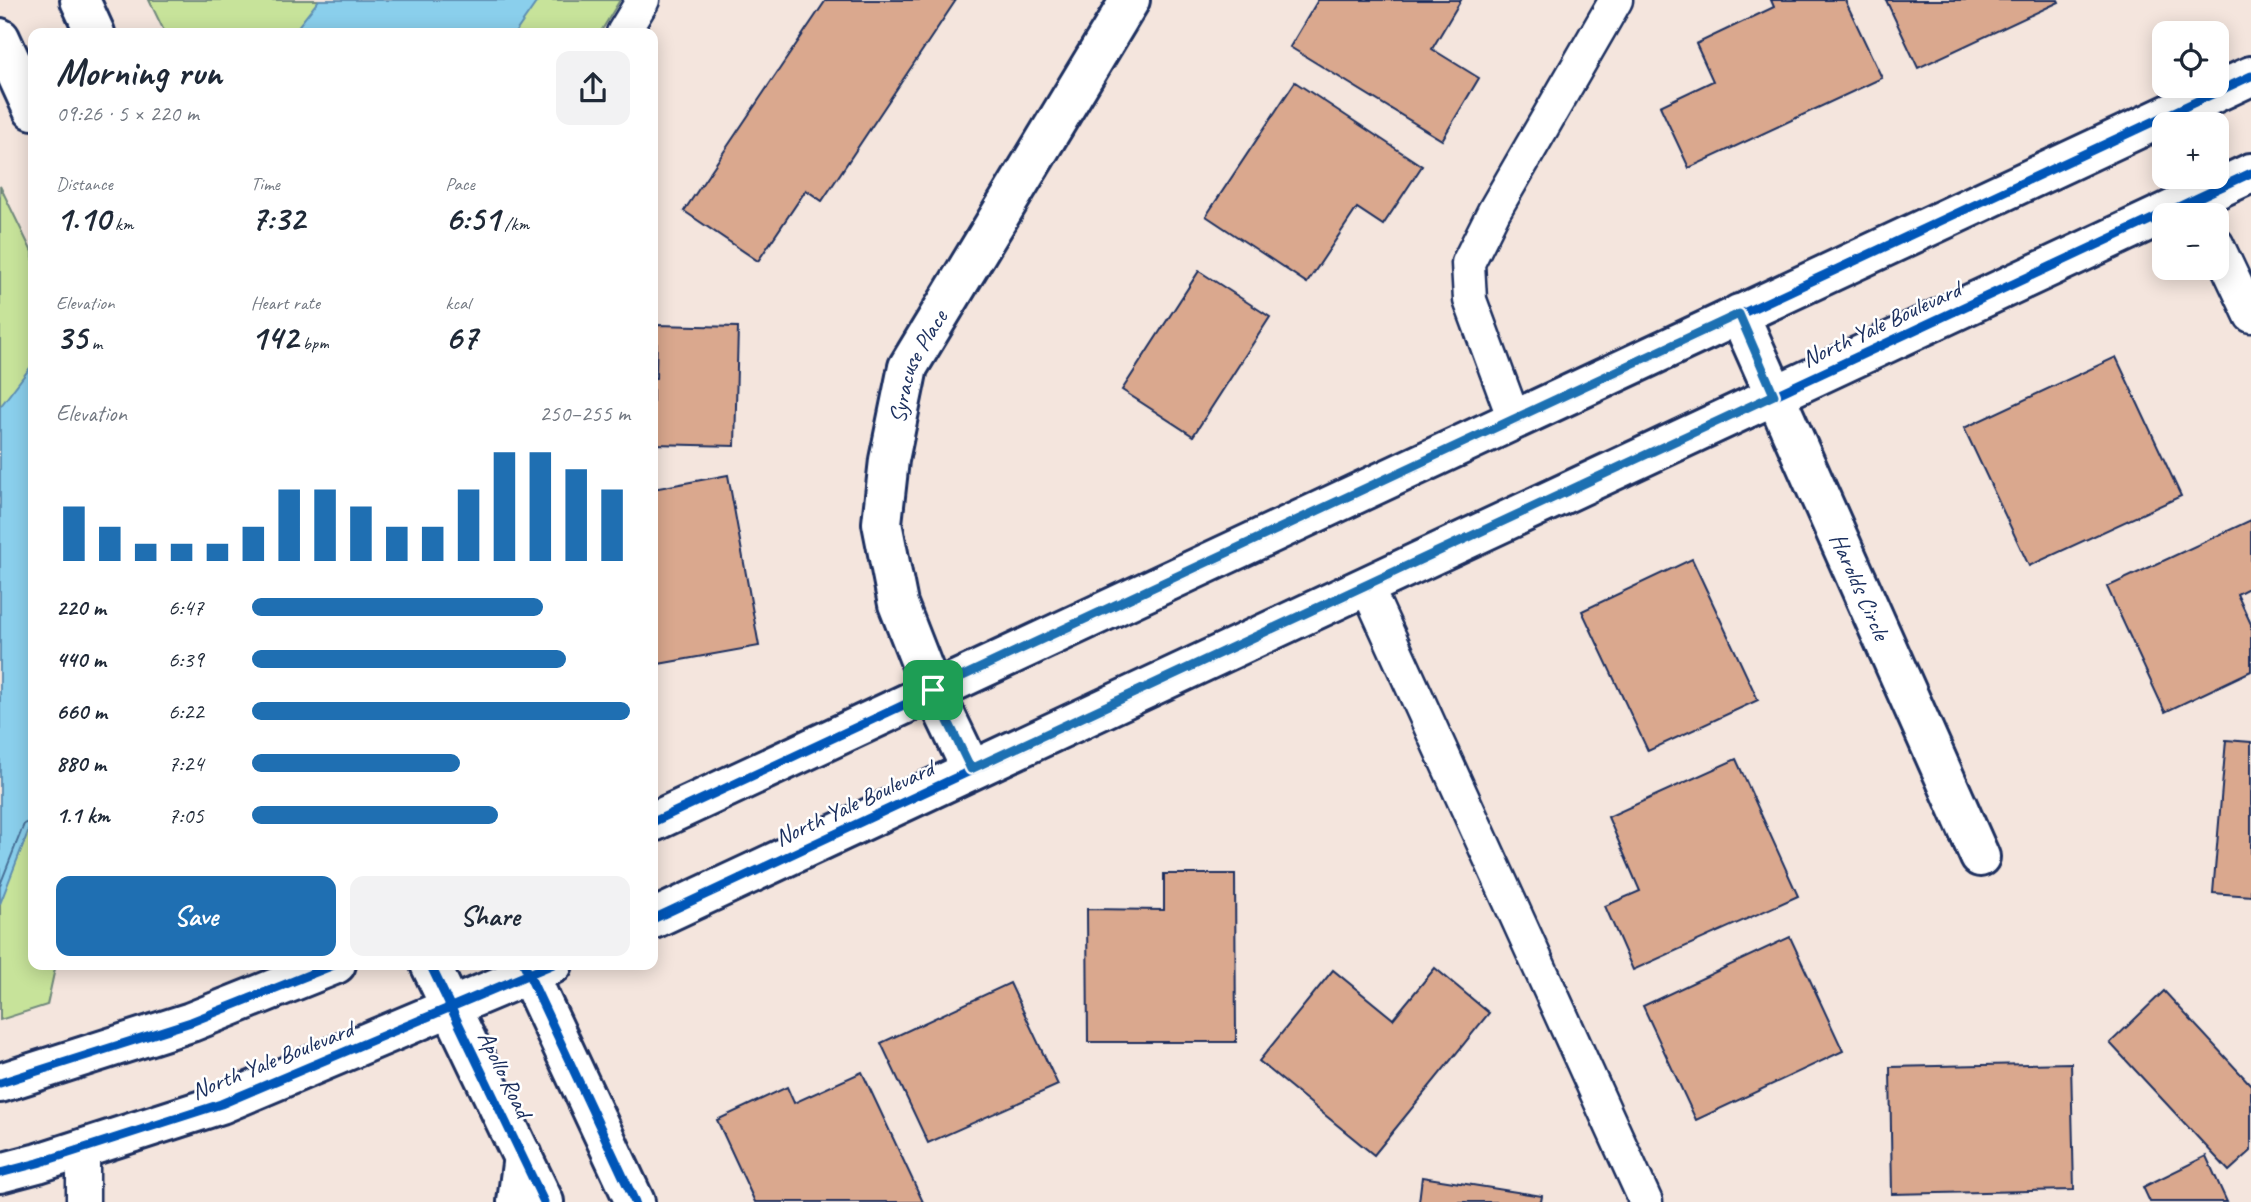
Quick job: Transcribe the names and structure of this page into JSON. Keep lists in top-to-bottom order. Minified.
{"streets":{"street":["North Yale Boulevard","Syracuse Place","Harolds Circle","Apollo Road"]},"crossings":[["North Yale Boulevard","Syracuse Place"],["North Yale Boulevard","Harolds Circle"],["North Yale Boulevard","Apollo Road"]],"page":{"map_buttons":["+","−"],"heading":["Morning run","09:26 · 5 × 220 m"],"stats":[["Distance","1.10 km"],["Time","7:32"],["Pace","6:51 /km"],["Elevation","35 m"],["Heart rate","142 bpm"],["kcal","67"]],"chart":["Elevation","250–255 m"],"list":[{"name":"220 m","note":"6:47"},{"name":"440 m","note":"6:39"},{"name":"660 m","note":"6:22"},{"name":"880 m","note":"7:24"},{"name":"1.1 km","note":"7:05"}],"buttons":["Save","Share"]}}
